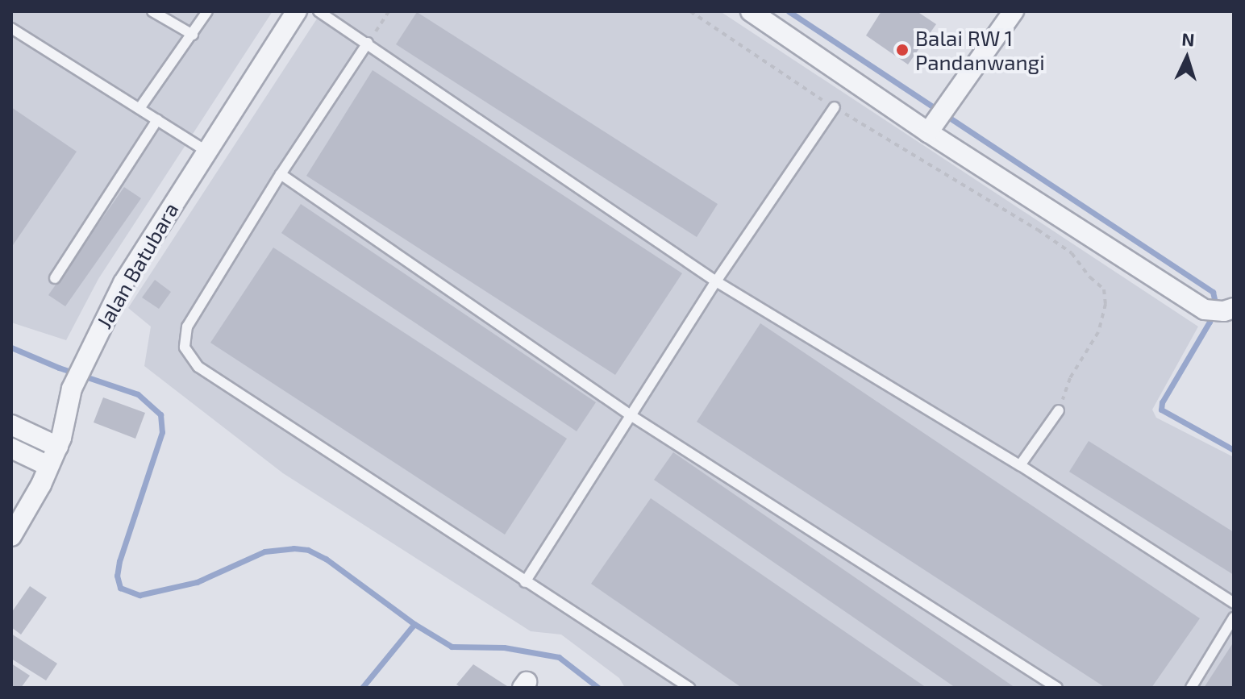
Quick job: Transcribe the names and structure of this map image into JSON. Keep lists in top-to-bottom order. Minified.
{"streets":{"street":["Jalan Batubara"]},"places":["Balai RW 1 Pandanwangi"],"north":"top"}
